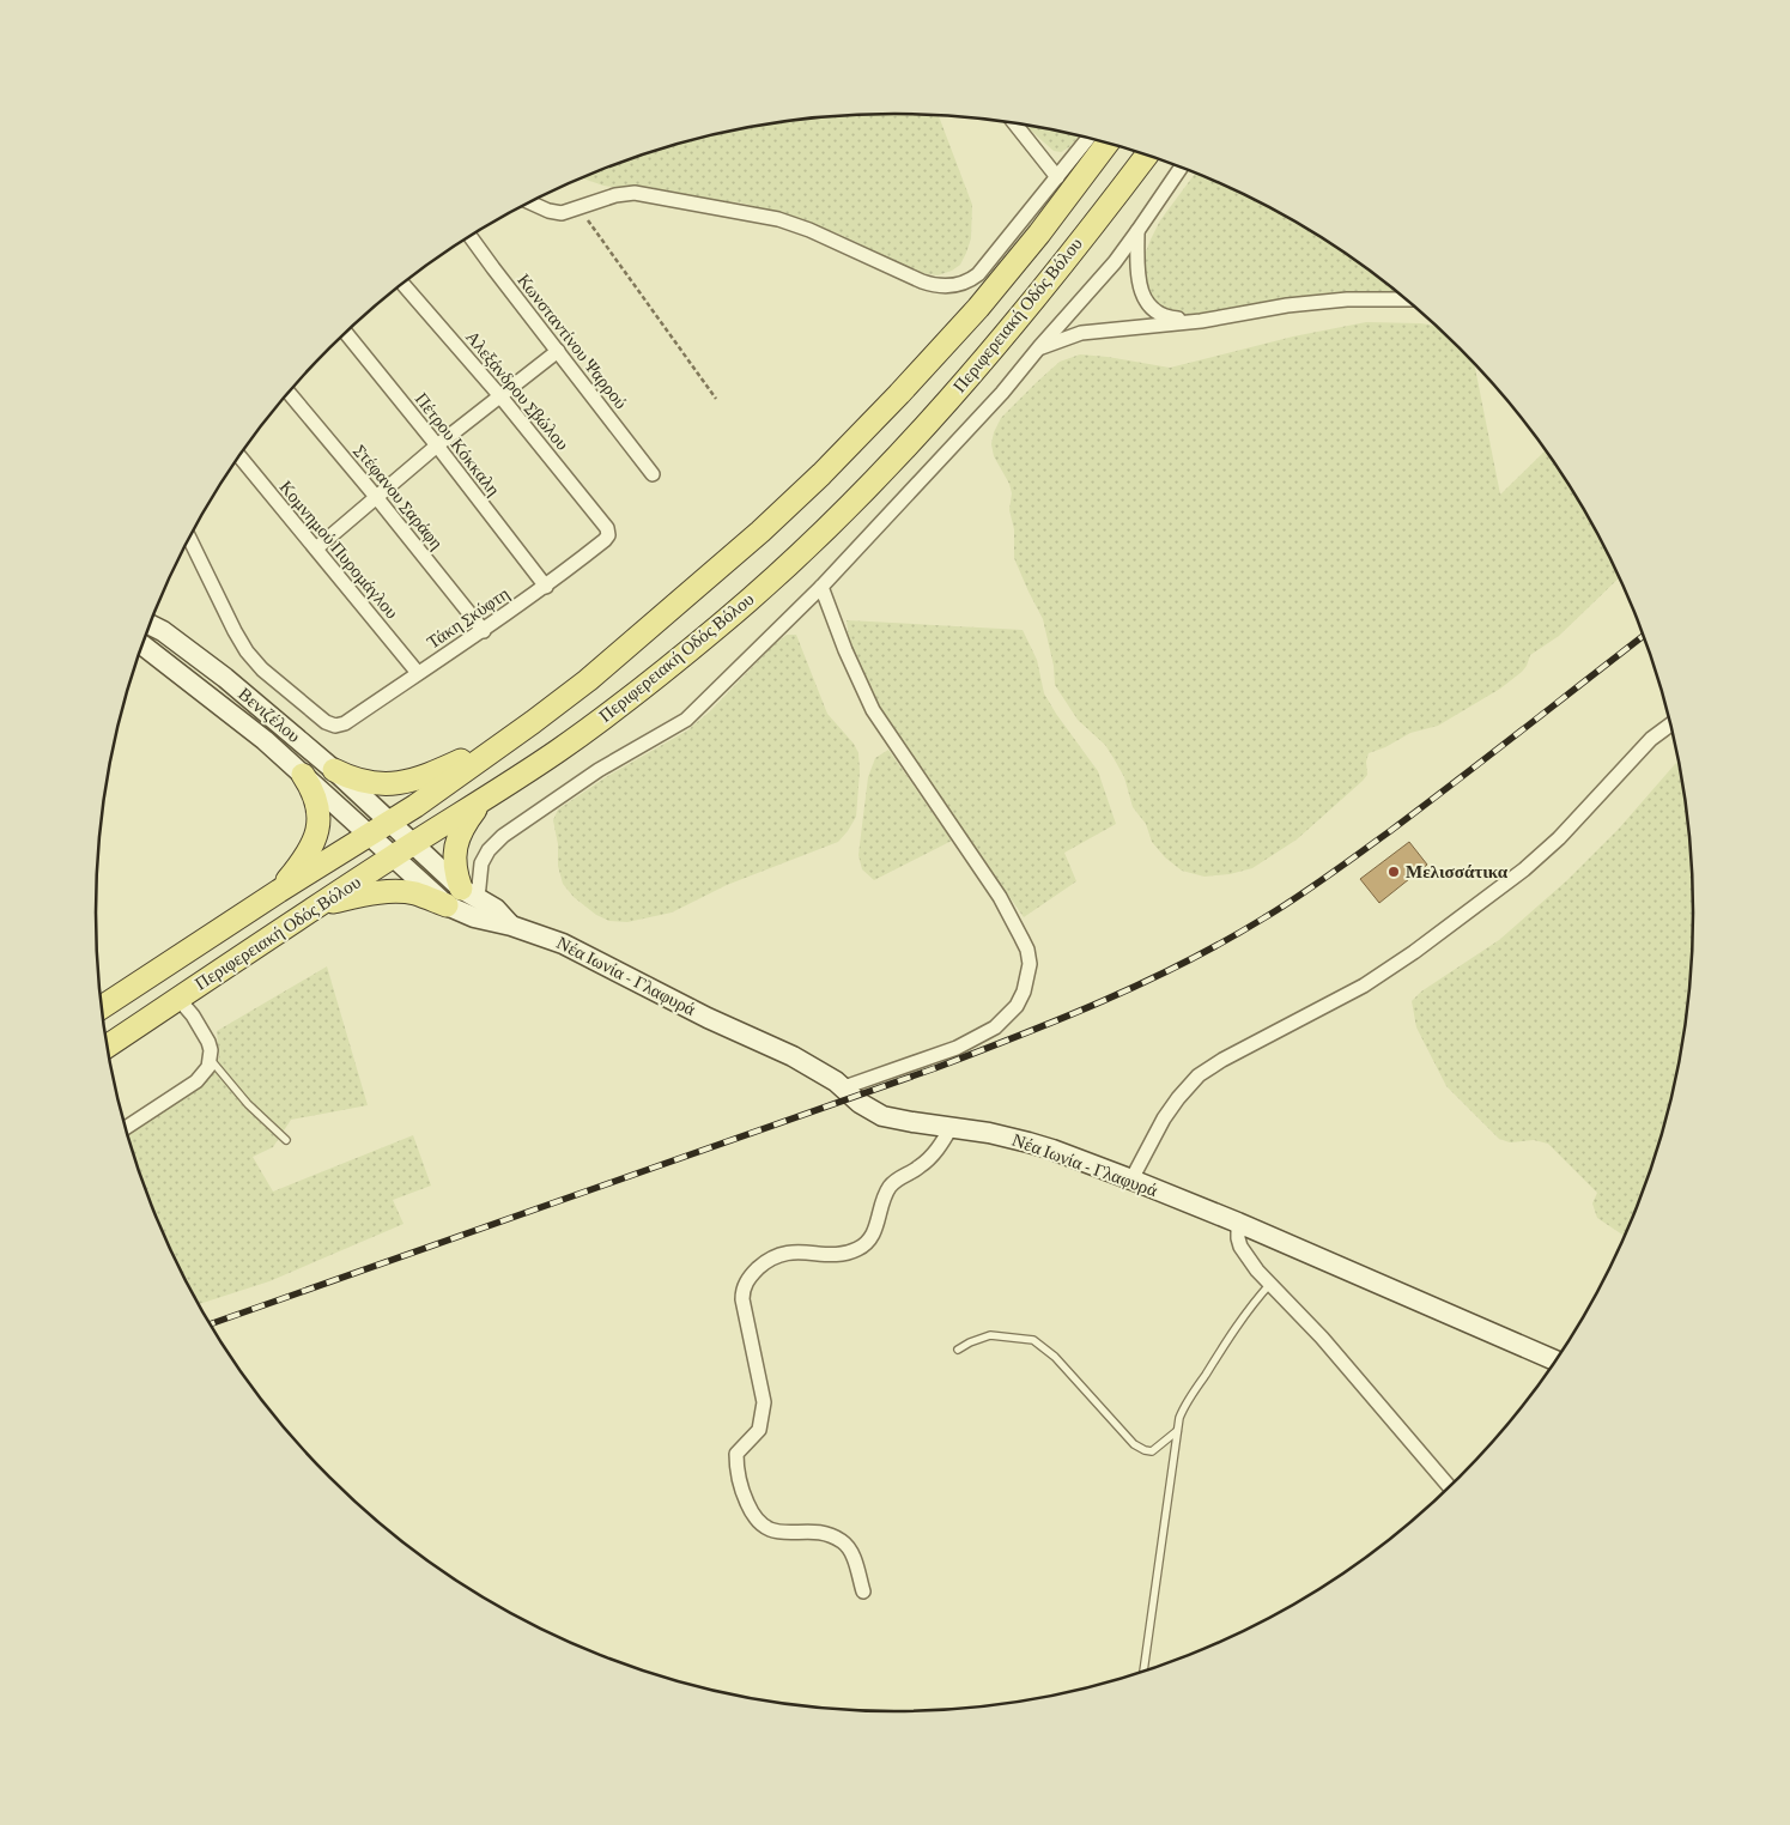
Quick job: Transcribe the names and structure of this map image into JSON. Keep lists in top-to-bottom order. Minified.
{"streets":{"main road":["Περιφερειακή Οδός Βόλου","Βενιζέλου","Νέα Ιωνία - Γλαφυρά"],"street":["Κωνσταντίνου Ψαρρού","Αλεξάνδρου Σβώλου","Πέτρου Κόκκαλη","Στέφανου Σαράφη","Κομνημού Πυρομάγλου","Τάκη Σκύφτη"]},"crossings":[["Περιφερειακή Οδός Βόλου","Βενιζέλου"],["Περιφερειακή Οδός Βόλου","Νέα Ιωνία - Γλαφυρά"],["Αλεξάνδρου Σβώλου","Τάκη Σκύφτη"],["Πέτρου Κόκκαλη","Τάκη Σκύφτη"],["Στέφανου Σαράφη","Τάκη Σκύφτη"],["Κομνημού Πυρομάγλου","Τάκη Σκύφτη"],["Βενιζέλου","Νέα Ιωνία - Γλαφυρά"]],"places":["Μελισσάτικα"]}
